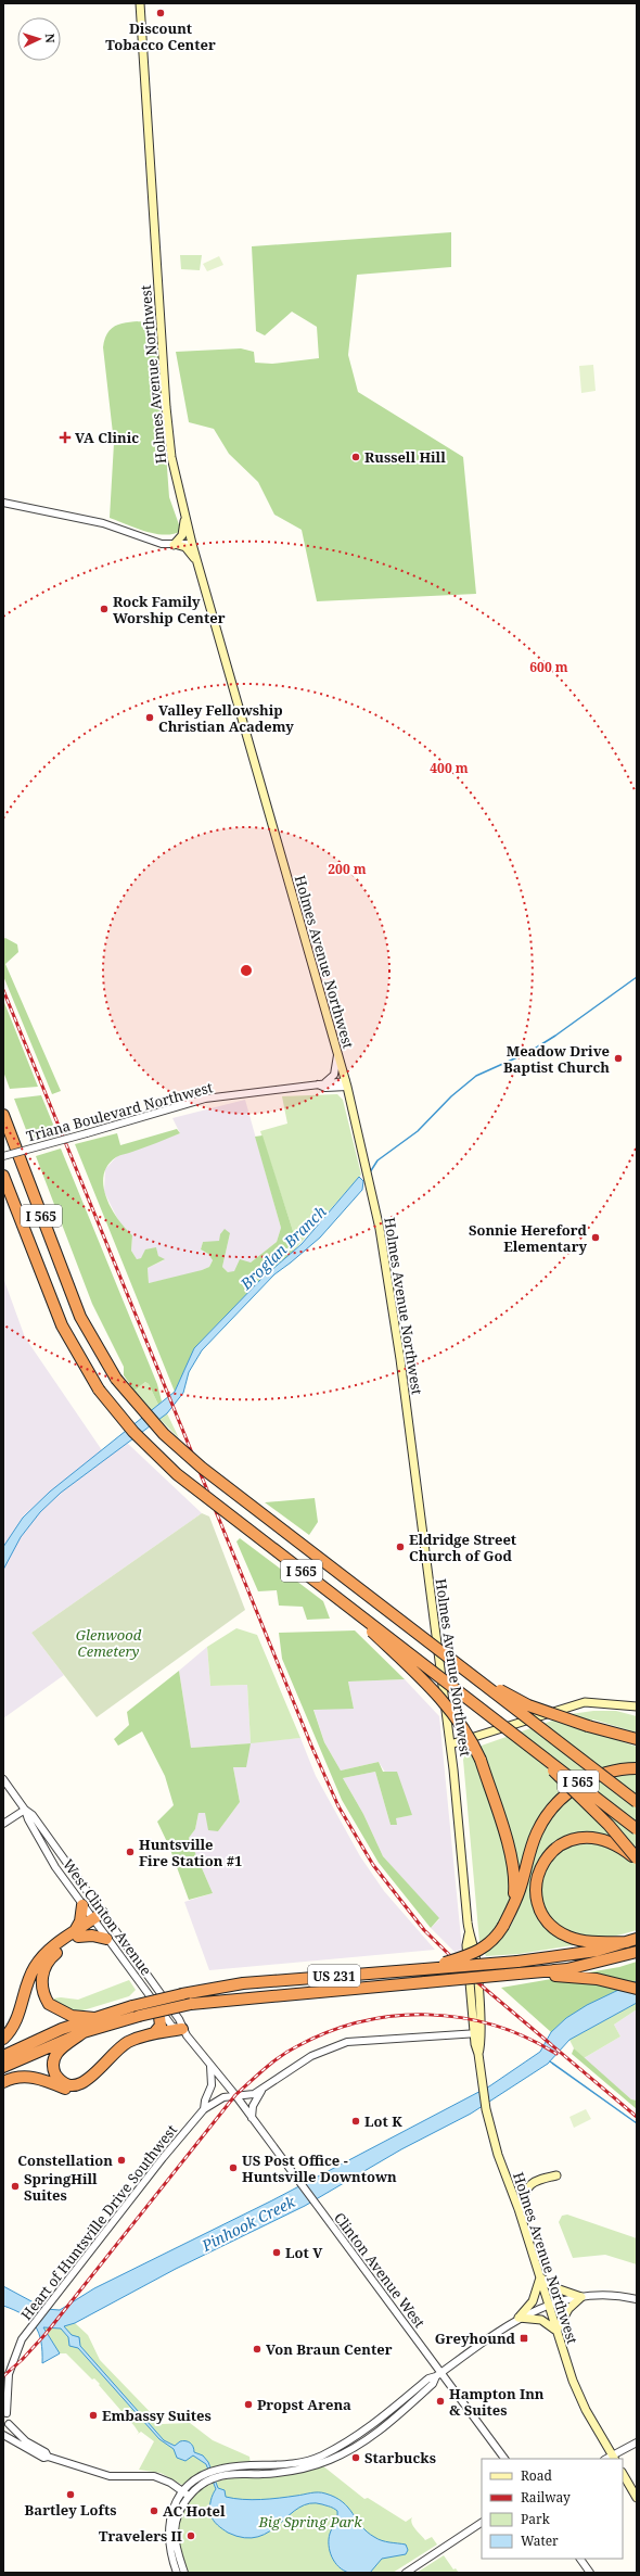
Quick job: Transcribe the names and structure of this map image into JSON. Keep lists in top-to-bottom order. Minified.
{"streets":{"highway":["I 565","US 231"],"main road":["Holmes Avenue Northwest"],"street":["Triana Boulevard Northwest","West Clinton Avenue","Heart of Huntsville Drive Southwest","Clinton Avenue West"]},"crossings":[["Holmes Avenue Northwest","Triana Boulevard Northwest"],["West Clinton Avenue","Heart of Huntsville Drive Southwest"],["West Clinton Avenue","Clinton Avenue West"],["Heart of Huntsville Drive Southwest","Clinton Avenue West"]],"water":["Broglan Branch","Pinhook Creek"],"parks":["Glenwood Cemetery","Big Spring Park"],"places":{"other":["Discount Tobacco Center","Russell Hill","Rock Family Worship Center","Valley Fellowship Christian Academy","Meadow Drive Baptist Church","Sonnie Hereford Elementary","Eldridge Street Church of God","Huntsville Fire Station #1","Lot K","Constellation","US Post Office - Huntsville Downtown","SpringHill Suites","Lot V","Von Braun Center","Hampton Inn & Suites","Propst Arena","Embassy Suites","Starbucks","Bartley Lofts","AC Hotel","Travelers II"],"health":["VA Clinic"],"transit":["Greyhound"]},"legend":["Road","Railway","Park","Water"],"north":"right","rings":["600 m","400 m","200 m"]}
